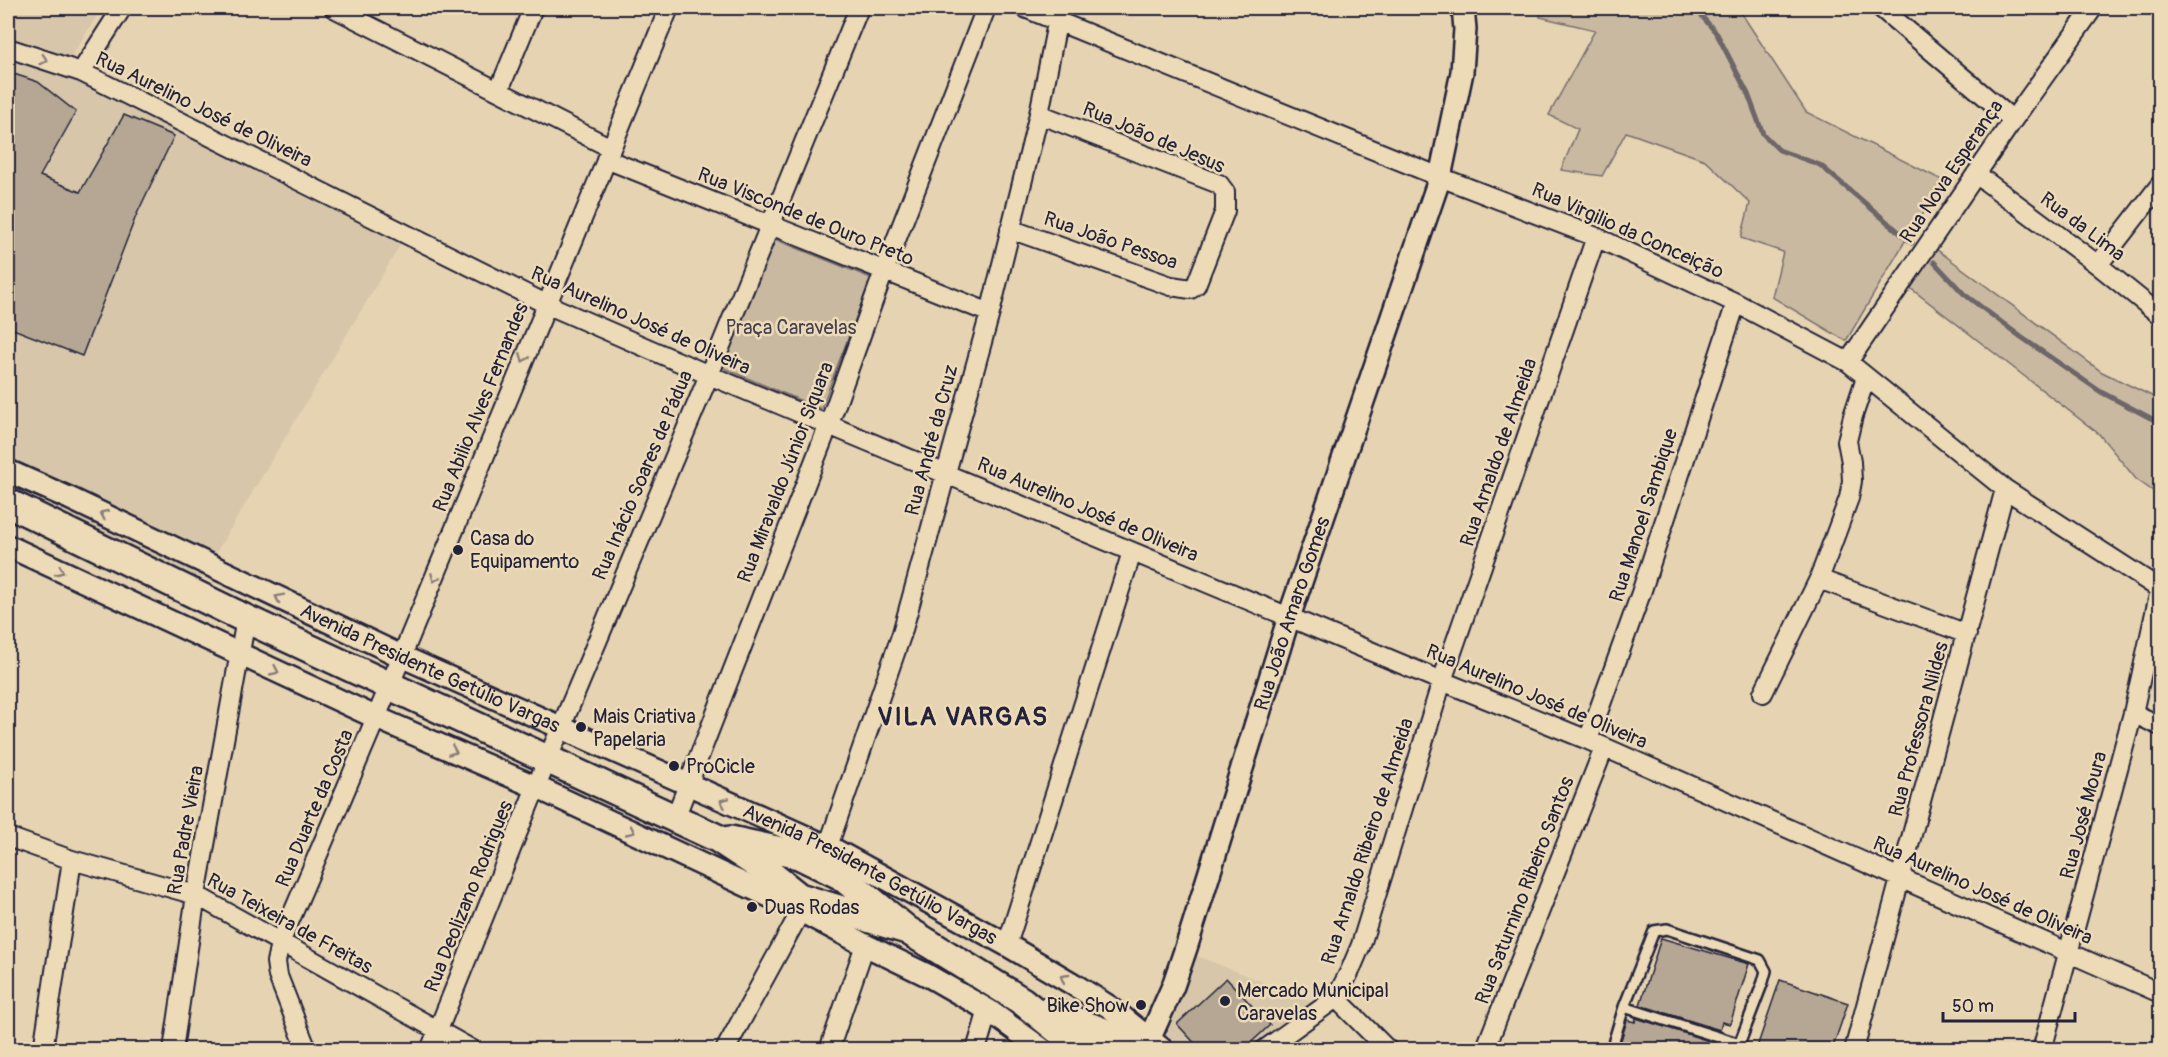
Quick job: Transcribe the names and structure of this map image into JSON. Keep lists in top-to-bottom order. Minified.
{"streets":{"main road":["Avenida Presidente Getúlio Vargas"],"street":["Rua Aurelino José de Oliveira","Rua João de Jesus","Rua Nova Esperança","Rua Visconde de Ouro Preto","Rua da Lima","Rua Virgilio da Conceição","Rua João Pessoa","Rua Abilio Alves Fernandes","Rua André da Cruz","Rua Arnaldo de Almeida","Rua Miravaldo Júnior Siquara","Rua Inácio Soares de Pádua","Rua Manoel Sambique","Rua João Amaro Gomes","Rua Professora Nildes","Rua Duarte da Costa","Rua José Moura","Rua Padre Vieira","Rua Arnaldo Ribeiro de Almeida","Rua Saturnino Ribeiro Santos","Rua Deolizano Rodrigues","Rua Teixeira de Freitas"]},"crossings":[["Rua Aurelino José de Oliveira","Rua Abilio Alves Fernandes"],["Rua Aurelino José de Oliveira","Rua André da Cruz"],["Rua Aurelino José de Oliveira","Rua Arnaldo de Almeida"],["Rua Aurelino José de Oliveira","Rua Miravaldo Júnior Siquara"],["Rua Aurelino José de Oliveira","Rua Inácio Soares de Pádua"],["Rua Aurelino José de Oliveira","Rua Manoel Sambique"],["Rua Aurelino José de Oliveira","Rua João Amaro Gomes"],["Rua Aurelino José de Oliveira","Rua Professora Nildes"],["Rua Aurelino José de Oliveira","Rua José Moura"],["Rua Aurelino José de Oliveira","Rua Arnaldo Ribeiro de Almeida"],["Rua Aurelino José de Oliveira","Rua Saturnino Ribeiro Santos"],["Rua João de Jesus","Rua João Pessoa"],["Rua João de Jesus","Rua André da Cruz"],["Rua Nova Esperança","Rua da Lima"],["Rua Nova Esperança","Rua Virgilio da Conceição"],["Rua Visconde de Ouro Preto","Rua Abilio Alves Fernandes"],["Rua Visconde de Ouro Preto","Rua André da Cruz"],["Rua Visconde de Ouro Preto","Rua Miravaldo Júnior Siquara"],["Rua Visconde de Ouro Preto","Rua Inácio Soares de Pádua"],["Rua Virgilio da Conceição","Rua André da Cruz"],["Rua Virgilio da Conceição","Rua Arnaldo de Almeida"],["Rua Virgilio da Conceição","Rua Manoel Sambique"],["Rua Virgilio da Conceição","Rua João Amaro Gomes"],["Rua Virgilio da Conceição","Rua Professora Nildes"],["Rua Virgilio da Conceição","Rua José Moura"],["Rua João Pessoa","Rua André da Cruz"],["Rua Abilio Alves Fernandes","Avenida Presidente Getúlio Vargas"],["Rua Abilio Alves Fernandes","Rua Duarte da Costa"],["Rua André da Cruz","Avenida Presidente Getúlio Vargas"],["Rua Arnaldo de Almeida","Rua Arnaldo Ribeiro de Almeida"],["Rua Miravaldo Júnior Siquara","Avenida Presidente Getúlio Vargas"],["Rua Inácio Soares de Pádua","Avenida Presidente Getúlio Vargas"],["Rua Inácio Soares de Pádua","Rua Deolizano Rodrigues"],["Rua Manoel Sambique","Rua Saturnino Ribeiro Santos"],["Rua João Amaro Gomes","Avenida Presidente Getúlio Vargas"],["Avenida Presidente Getúlio Vargas","Rua Duarte da Costa"],["Avenida Presidente Getúlio Vargas","Rua Padre Vieira"],["Avenida Presidente Getúlio Vargas","Rua Deolizano Rodrigues"],["Rua Duarte da Costa","Rua Teixeira de Freitas"],["Rua Padre Vieira","Rua Teixeira de Freitas"],["Rua Deolizano Rodrigues","Rua Teixeira de Freitas"]],"one_way":["Rua Abilio Alves Fernandes"],"districts":["VILA VARGAS"],"parks":["Praça Caravelas"],"places":["Casa do Equipamento","Mais Criativa Papelaria","ProCicle","Duas Rodas","Mercado Municipal Caravelas","Bike Show"],"scale_bar":"50 m"}
